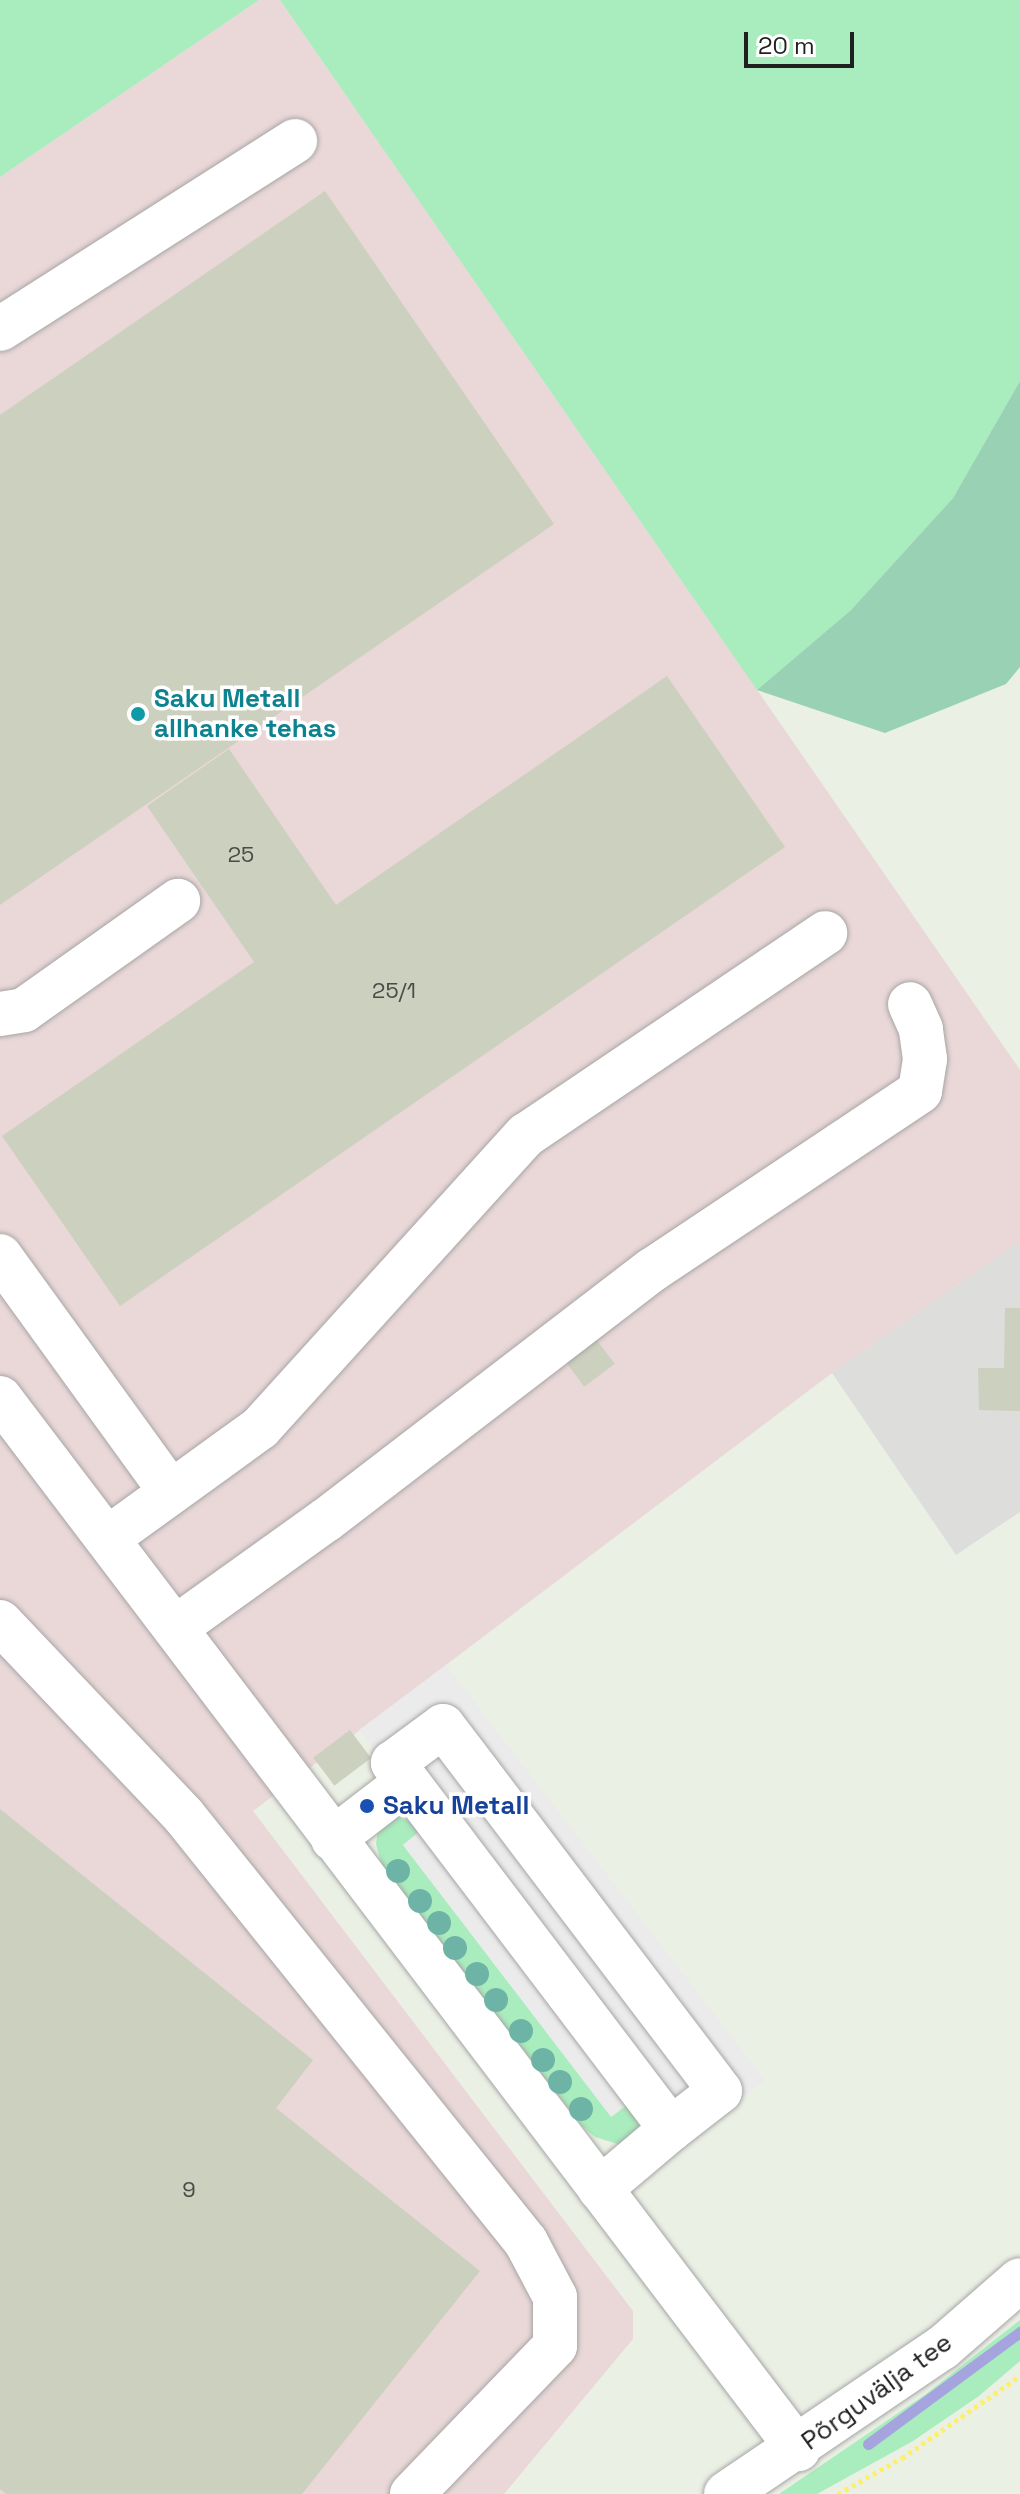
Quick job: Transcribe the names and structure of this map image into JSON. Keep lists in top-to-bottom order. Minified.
{"streets":{"street":["Põrguvälja tee"]},"places":["Saku Metall allhanke tehas","Saku Metall"],"house_numbers":["25","25/1","9"],"scale_bar":"20 m"}
